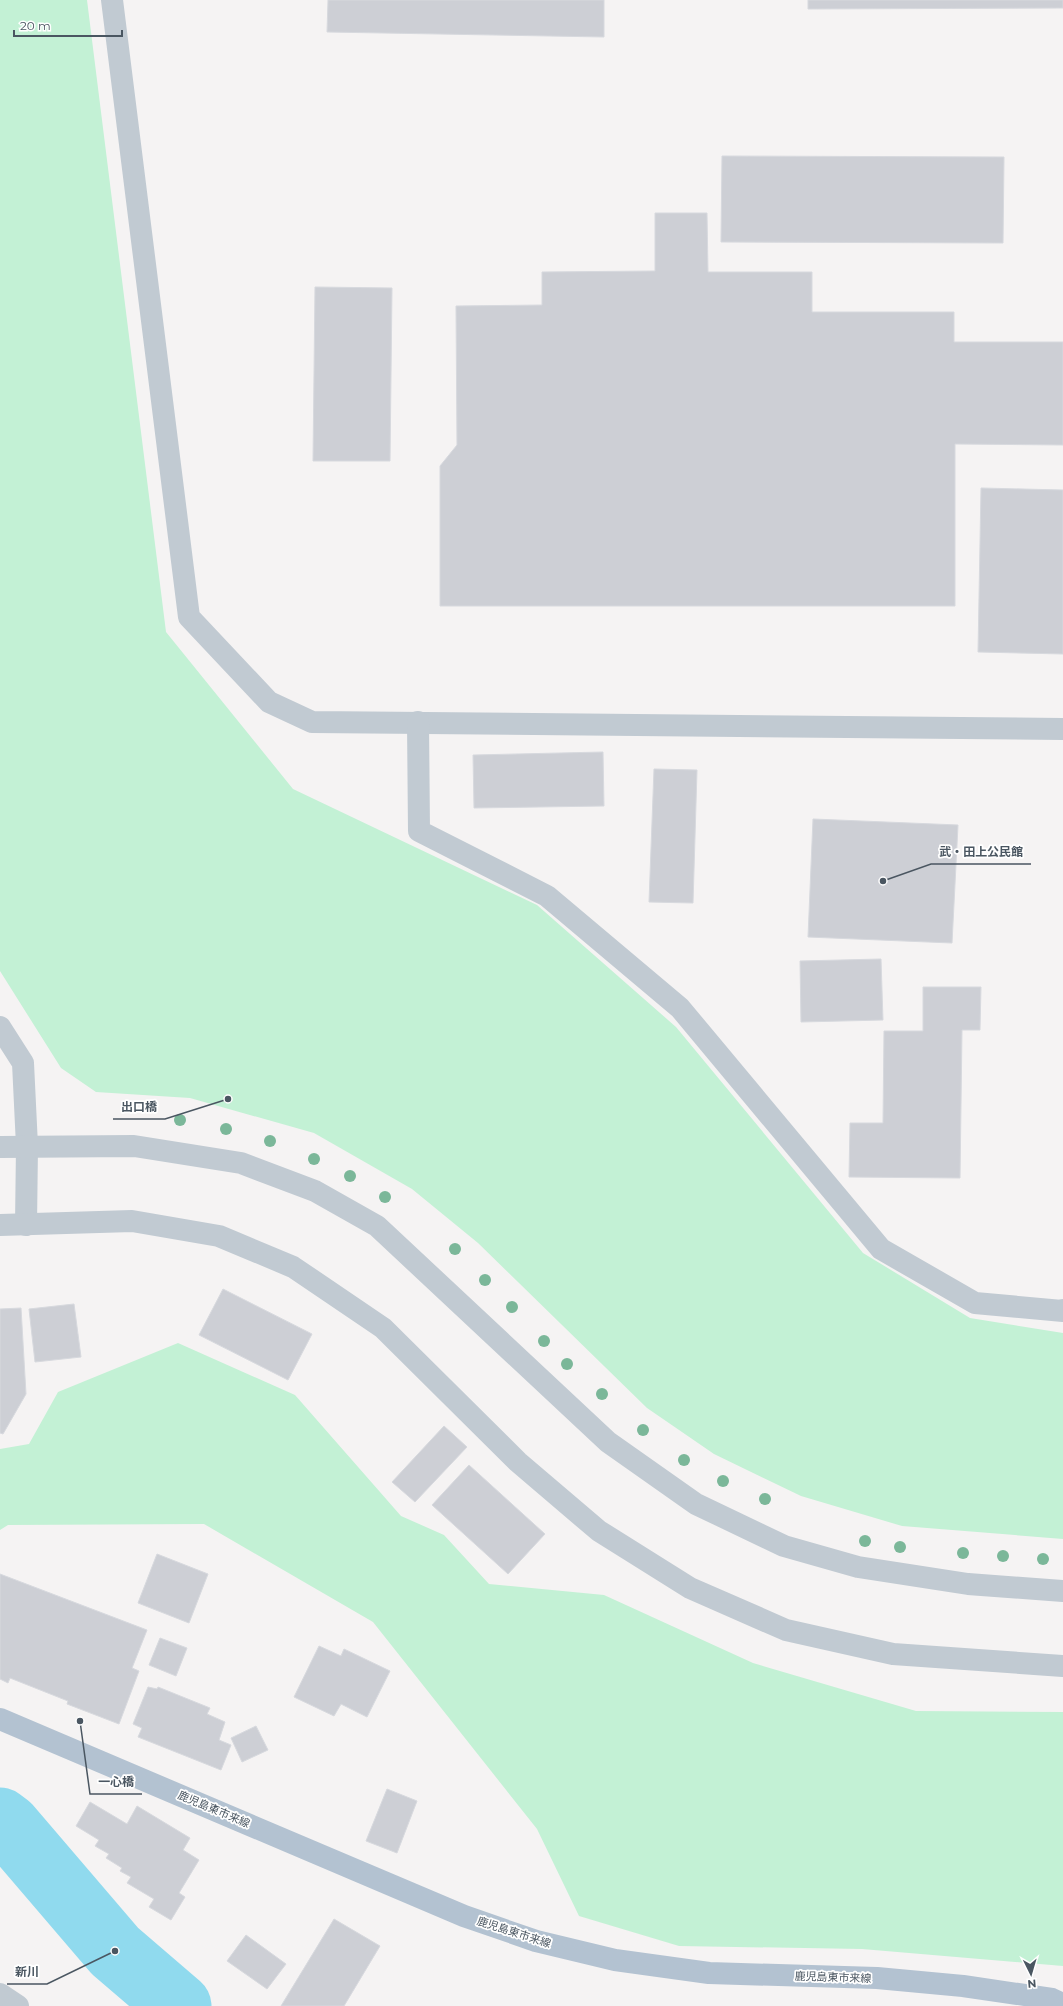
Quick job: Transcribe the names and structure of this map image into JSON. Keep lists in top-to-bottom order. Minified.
{"streets":{"main road":["鹿児島東市来線"]},"places":["武・田上公民館","出口橋","一心橋","新川"],"scale_bar":"20 m","north":"bottom"}
